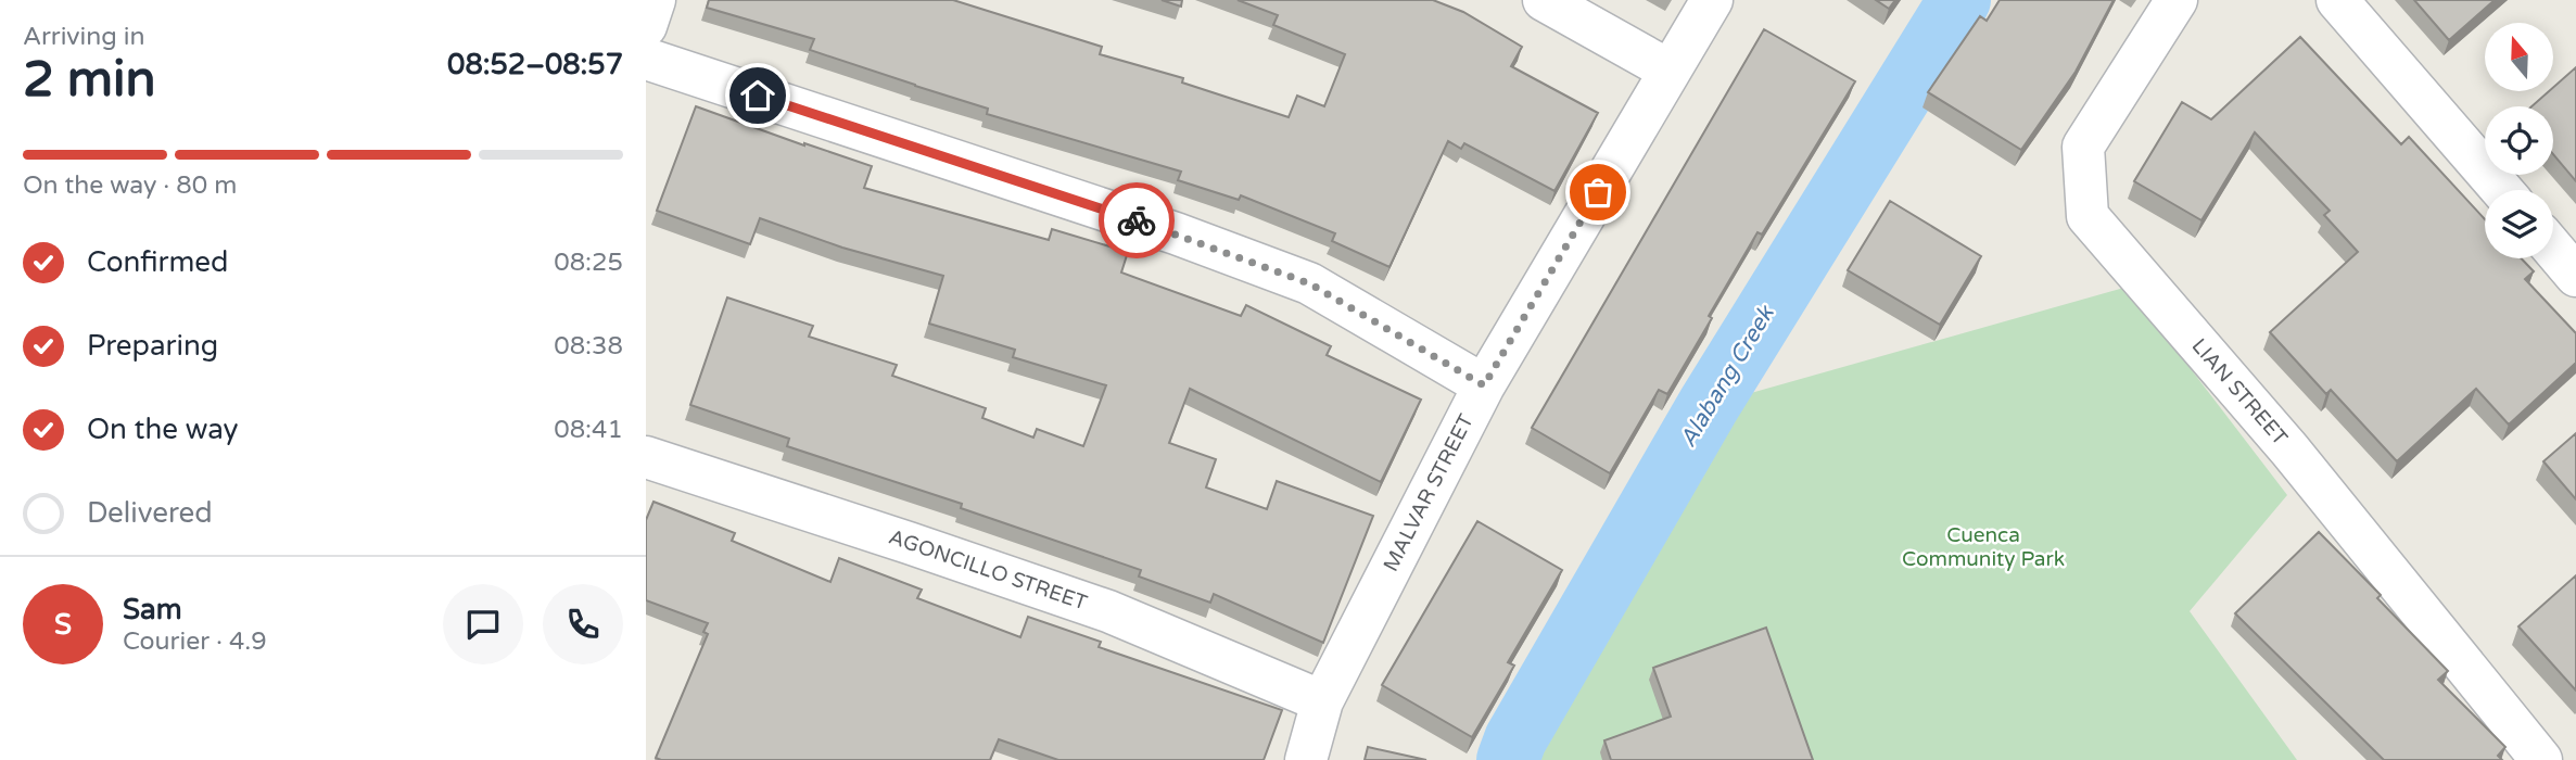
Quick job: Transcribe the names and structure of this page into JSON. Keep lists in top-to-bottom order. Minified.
{"streets":{"street":["LIAN STREET","MALVAR STREET","AGONCILLO STREET"]},"crossings":[["MALVAR STREET","AGONCILLO STREET"]],"water":["Alabang Creek"],"parks":["Cuenca Community Park"],"north":"top","page":{"heading":["2 min","Arriving in","08:52–08:57"],"panel":["Sam","Courier · 4.9"],"bar":"On the way · 80 m","list":[["Confirmed","08:25"],["Preparing","08:38"],["On the way","08:41"],"Delivered"],"round":"S"}}
